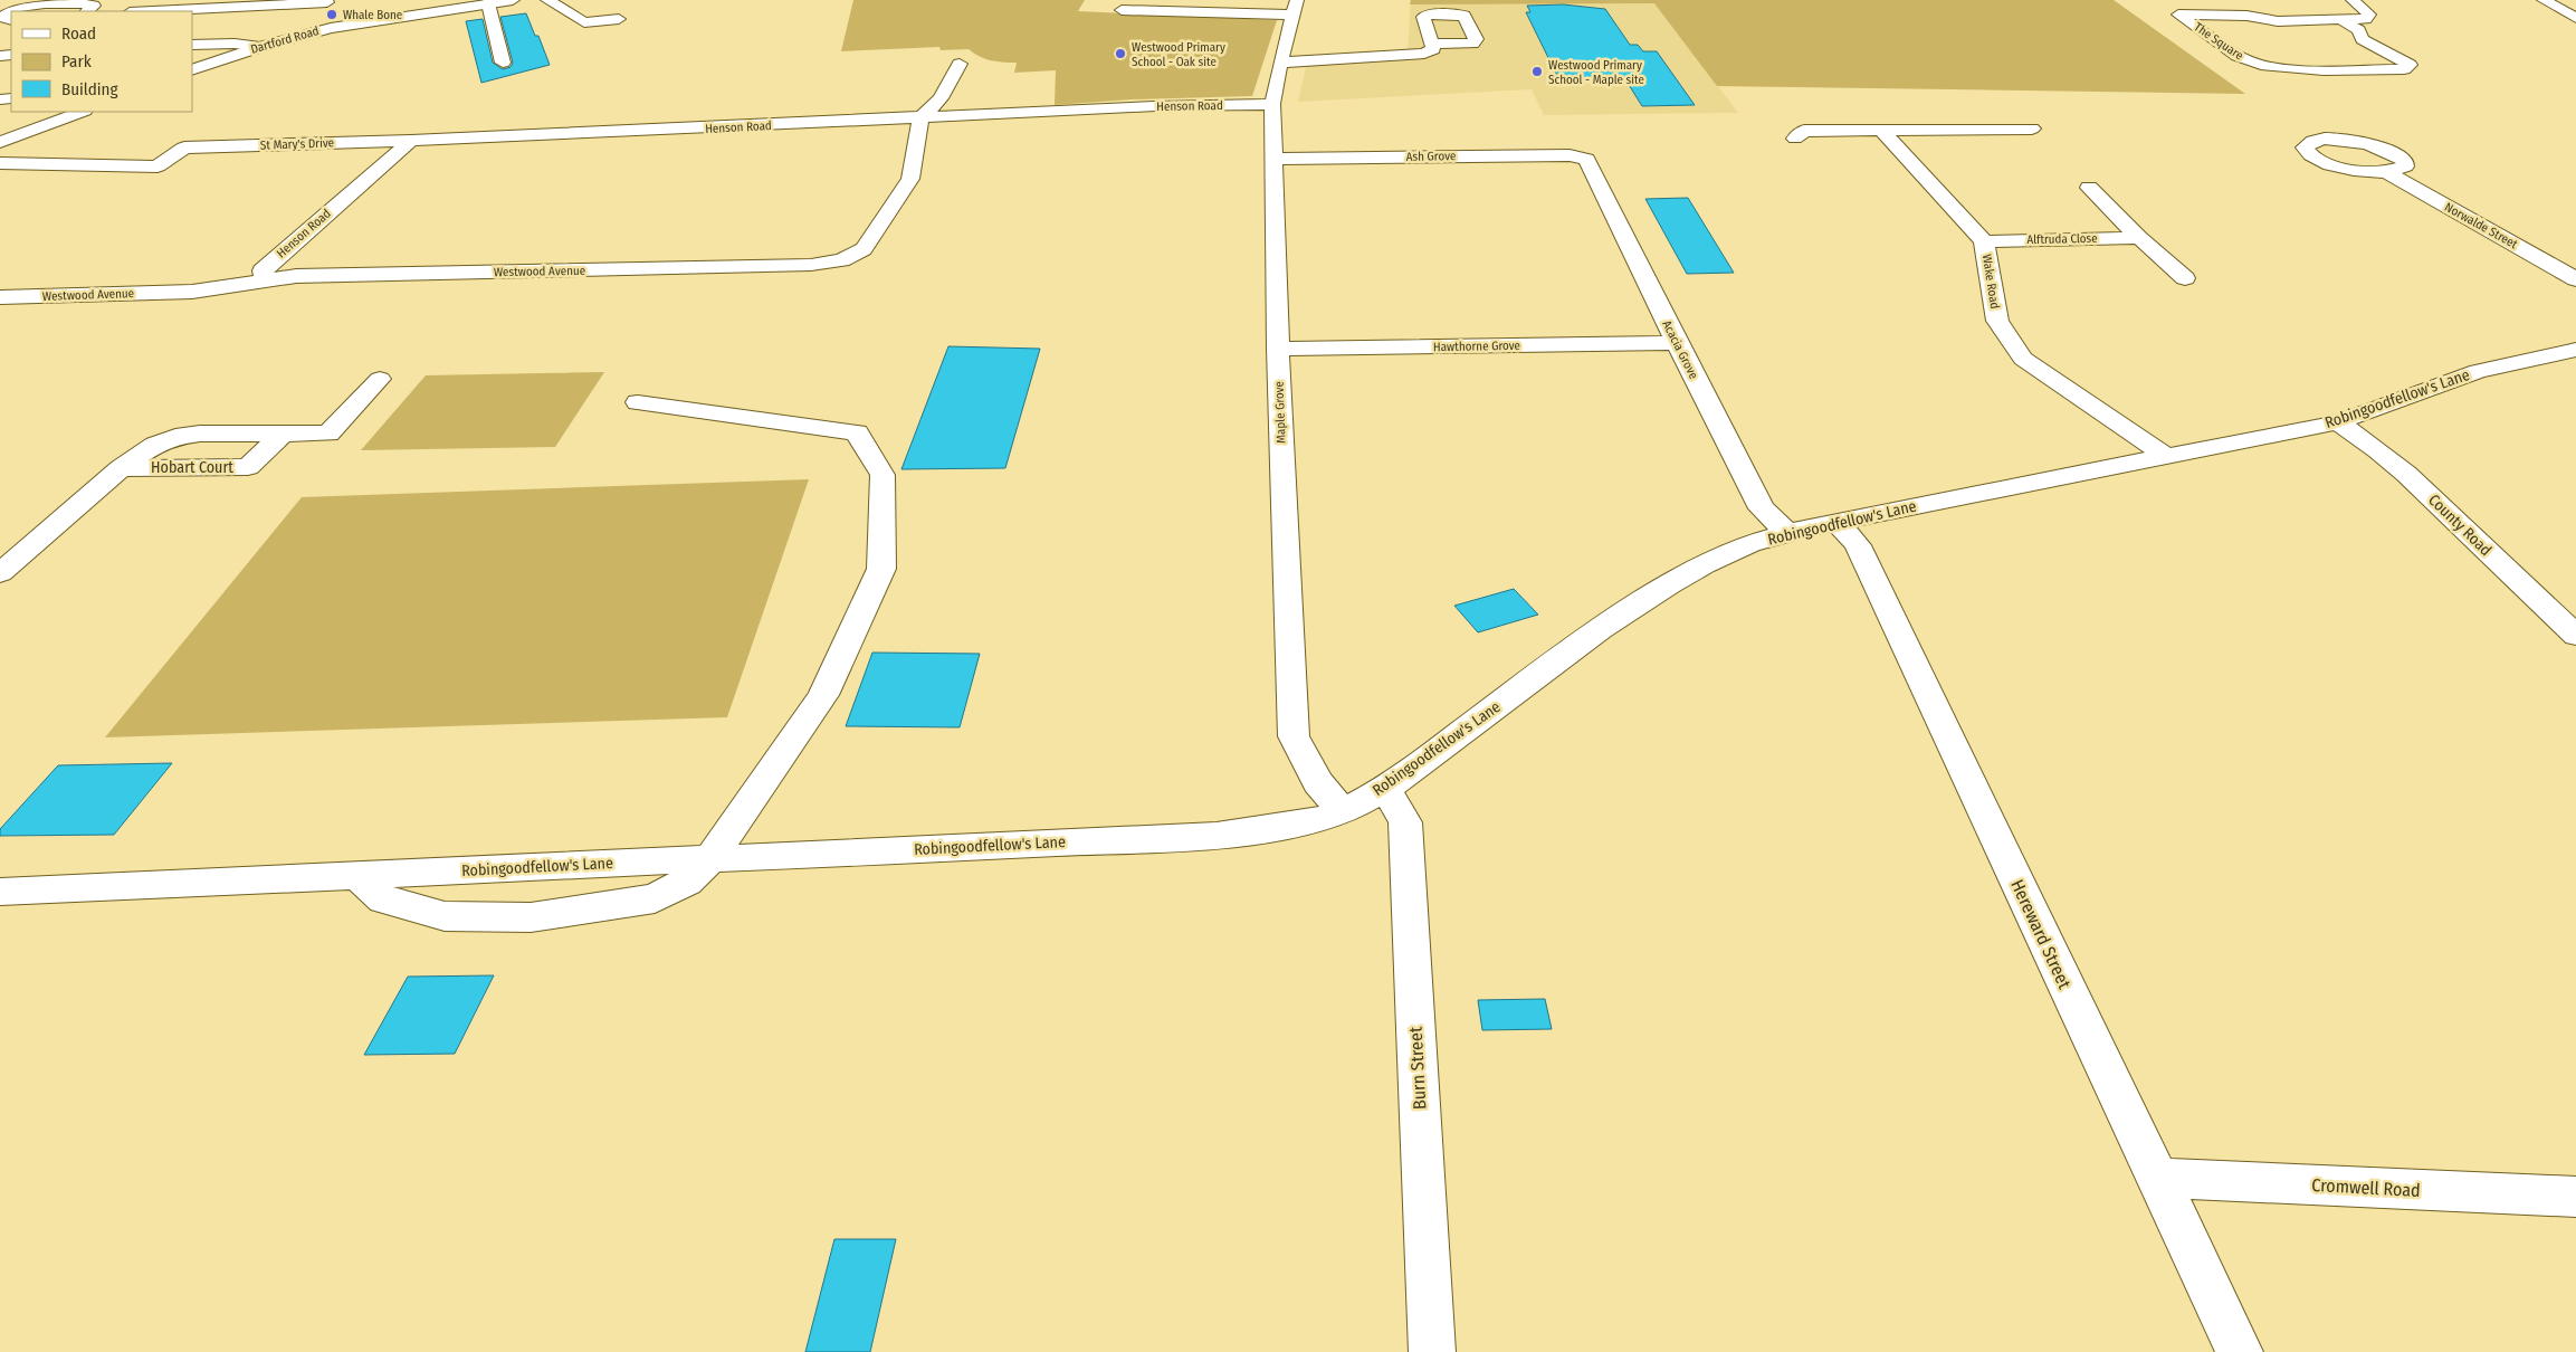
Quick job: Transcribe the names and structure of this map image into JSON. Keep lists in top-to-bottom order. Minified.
{"streets":{"street":["Dartford Road","The Square","Henson Road","St Mary's Drive","Ash Grove","Norwalde Street","Alftruda Close","Westwood Avenue","Wake Road","Hawthorne Grove","Acacia Grove","Robingoodfellow's Lane","Maple Grove","Hobart Court","County Road","Hereward Street","Burn Street","Cromwell Road"]},"crossings":[["Henson Road","St Mary's Drive"],["Henson Road","Westwood Avenue"],["Henson Road","Maple Grove"],["Ash Grove","Acacia Grove"],["Ash Grove","Maple Grove"],["Alftruda Close","Wake Road"],["Wake Road","Robingoodfellow's Lane"],["Hawthorne Grove","Acacia Grove"],["Hawthorne Grove","Maple Grove"],["Acacia Grove","Robingoodfellow's Lane"],["Robingoodfellow's Lane","Maple Grove"],["Robingoodfellow's Lane","County Road"],["Robingoodfellow's Lane","Hereward Street"],["Robingoodfellow's Lane","Burn Street"],["Hereward Street","Cromwell Road"]],"places":["Whale Bone","Westwood Primary School - Oak site","Westwood Primary School - Maple site"],"legend":["Road","Park","Building"]}
